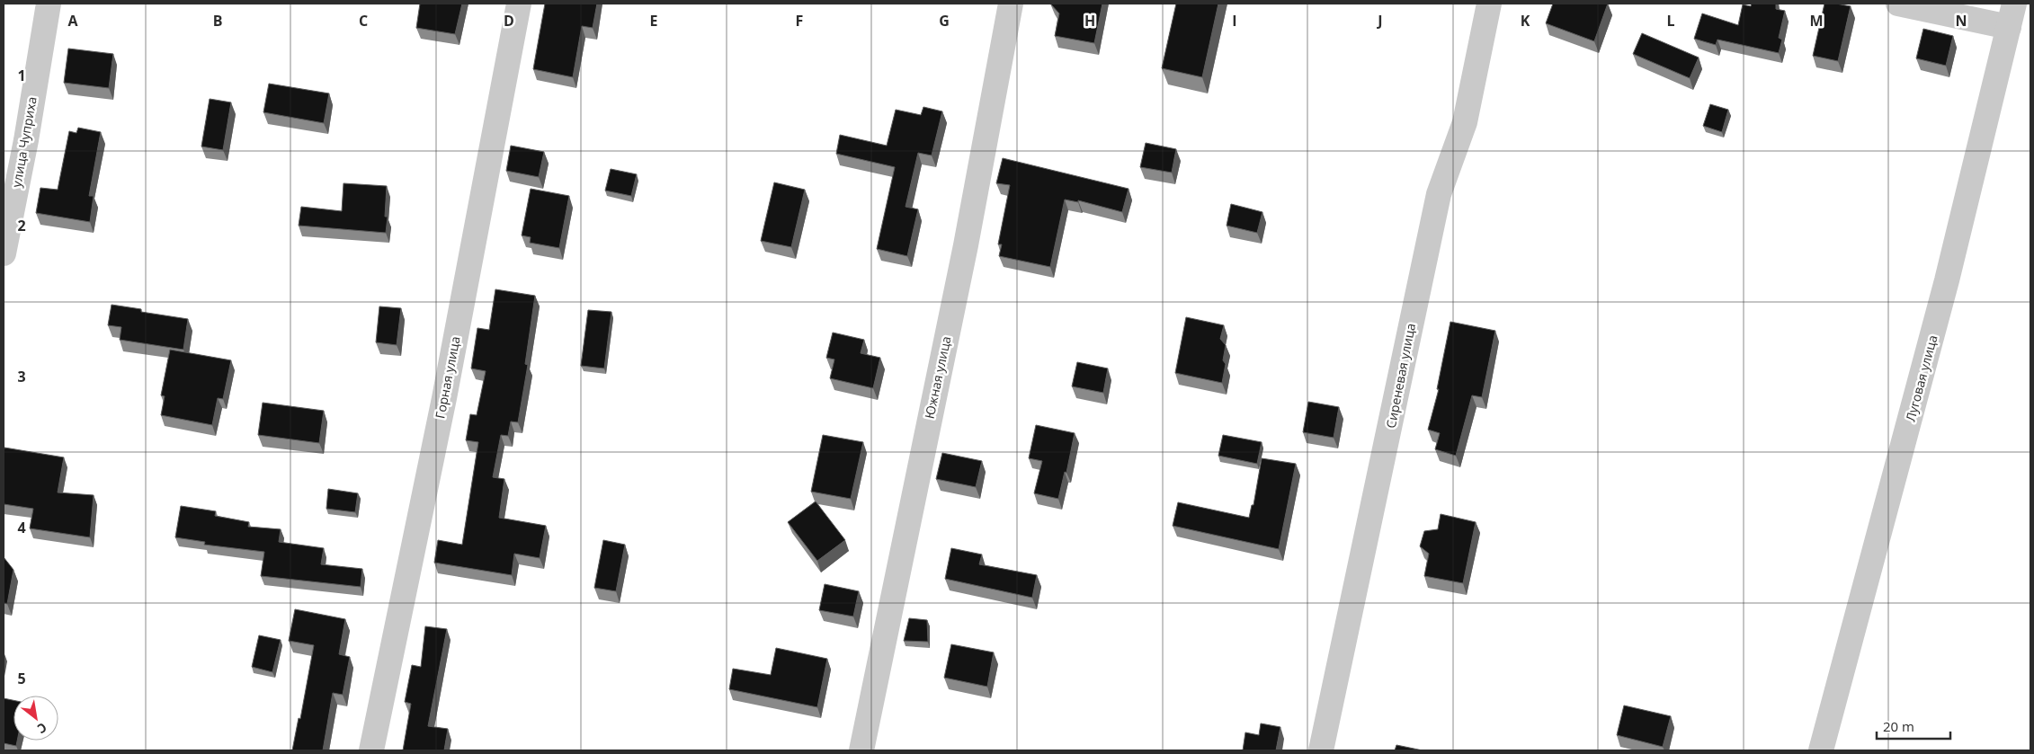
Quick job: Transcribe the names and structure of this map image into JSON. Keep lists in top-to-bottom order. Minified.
{"streets":{"street":["улица Чуприха","Сиреневая улица","Горная улица","Южная улица","Луговая улица"]},"scale_bar":"20 m","north":"bottom right","grid":{"columns":["A","B","C","D","E","F","G","H","I","J","K","L","M","N"],"rows":["1","2","3","4","5"]}}
